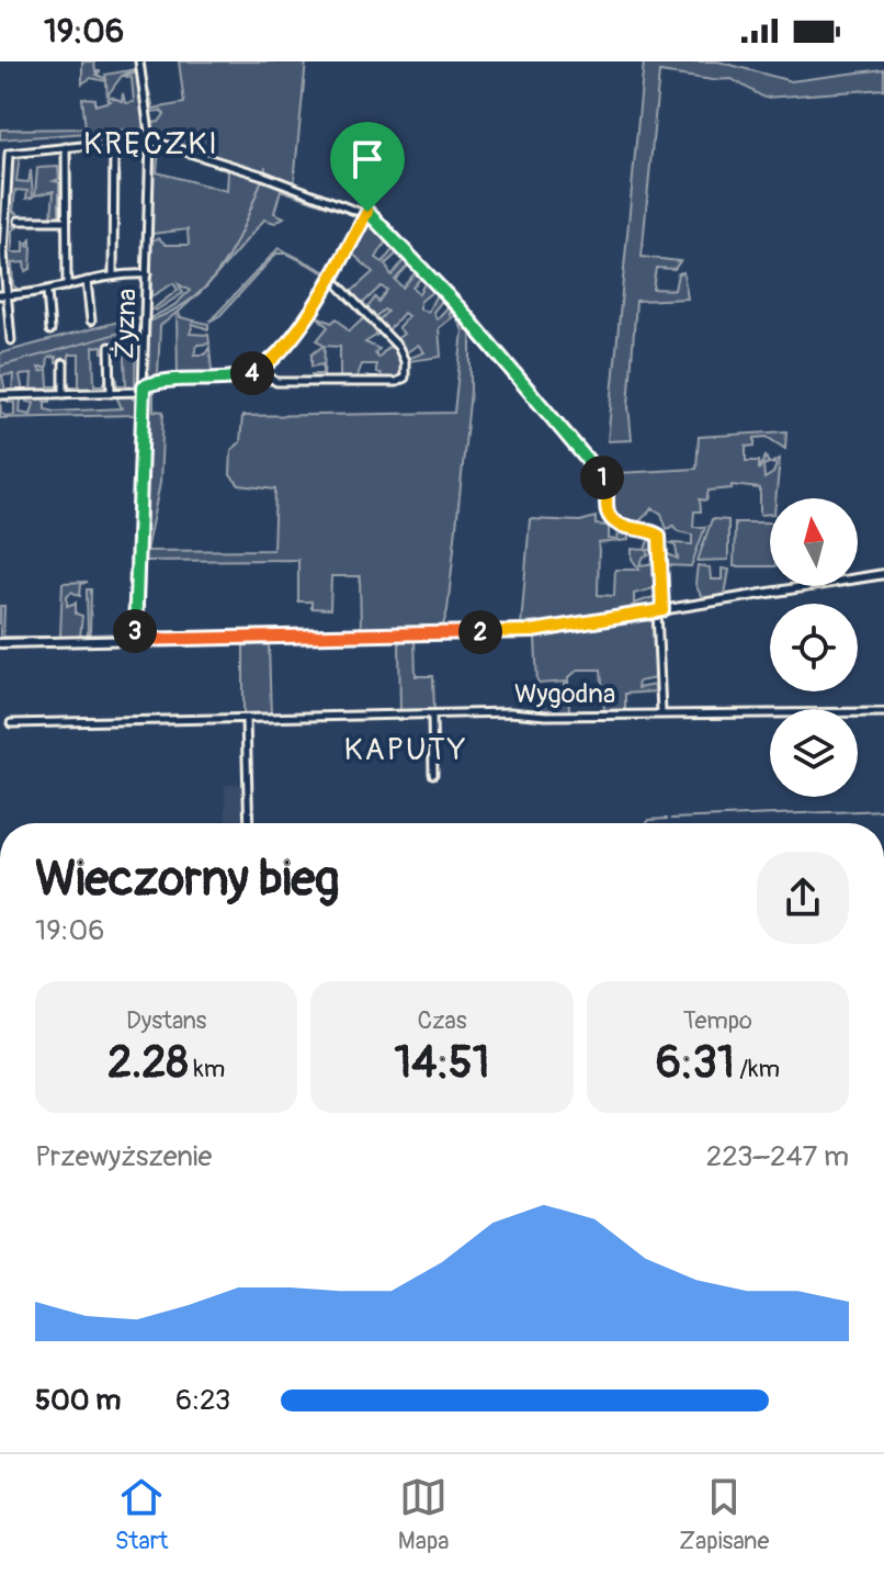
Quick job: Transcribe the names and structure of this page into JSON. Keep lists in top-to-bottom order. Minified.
{"streets":{"street":["Żyzna","Wygodna"]},"districts":["KRĘCZKI","KAPUTY"],"north":"top","page":{"status":"19:06","pins":["4","1","3","2"],"heading":["Wieczorny bieg","19:06"],"stats":[["Dystans","2.28 km"],["Czas","14:51"],["Tempo","6:31 /km"]],"chart":["Przewyższenie","223–247 m"],"list":[{"name":"500 m","note":"6:23"}],"tabs":["Start","Mapa","Zapisane"]}}
